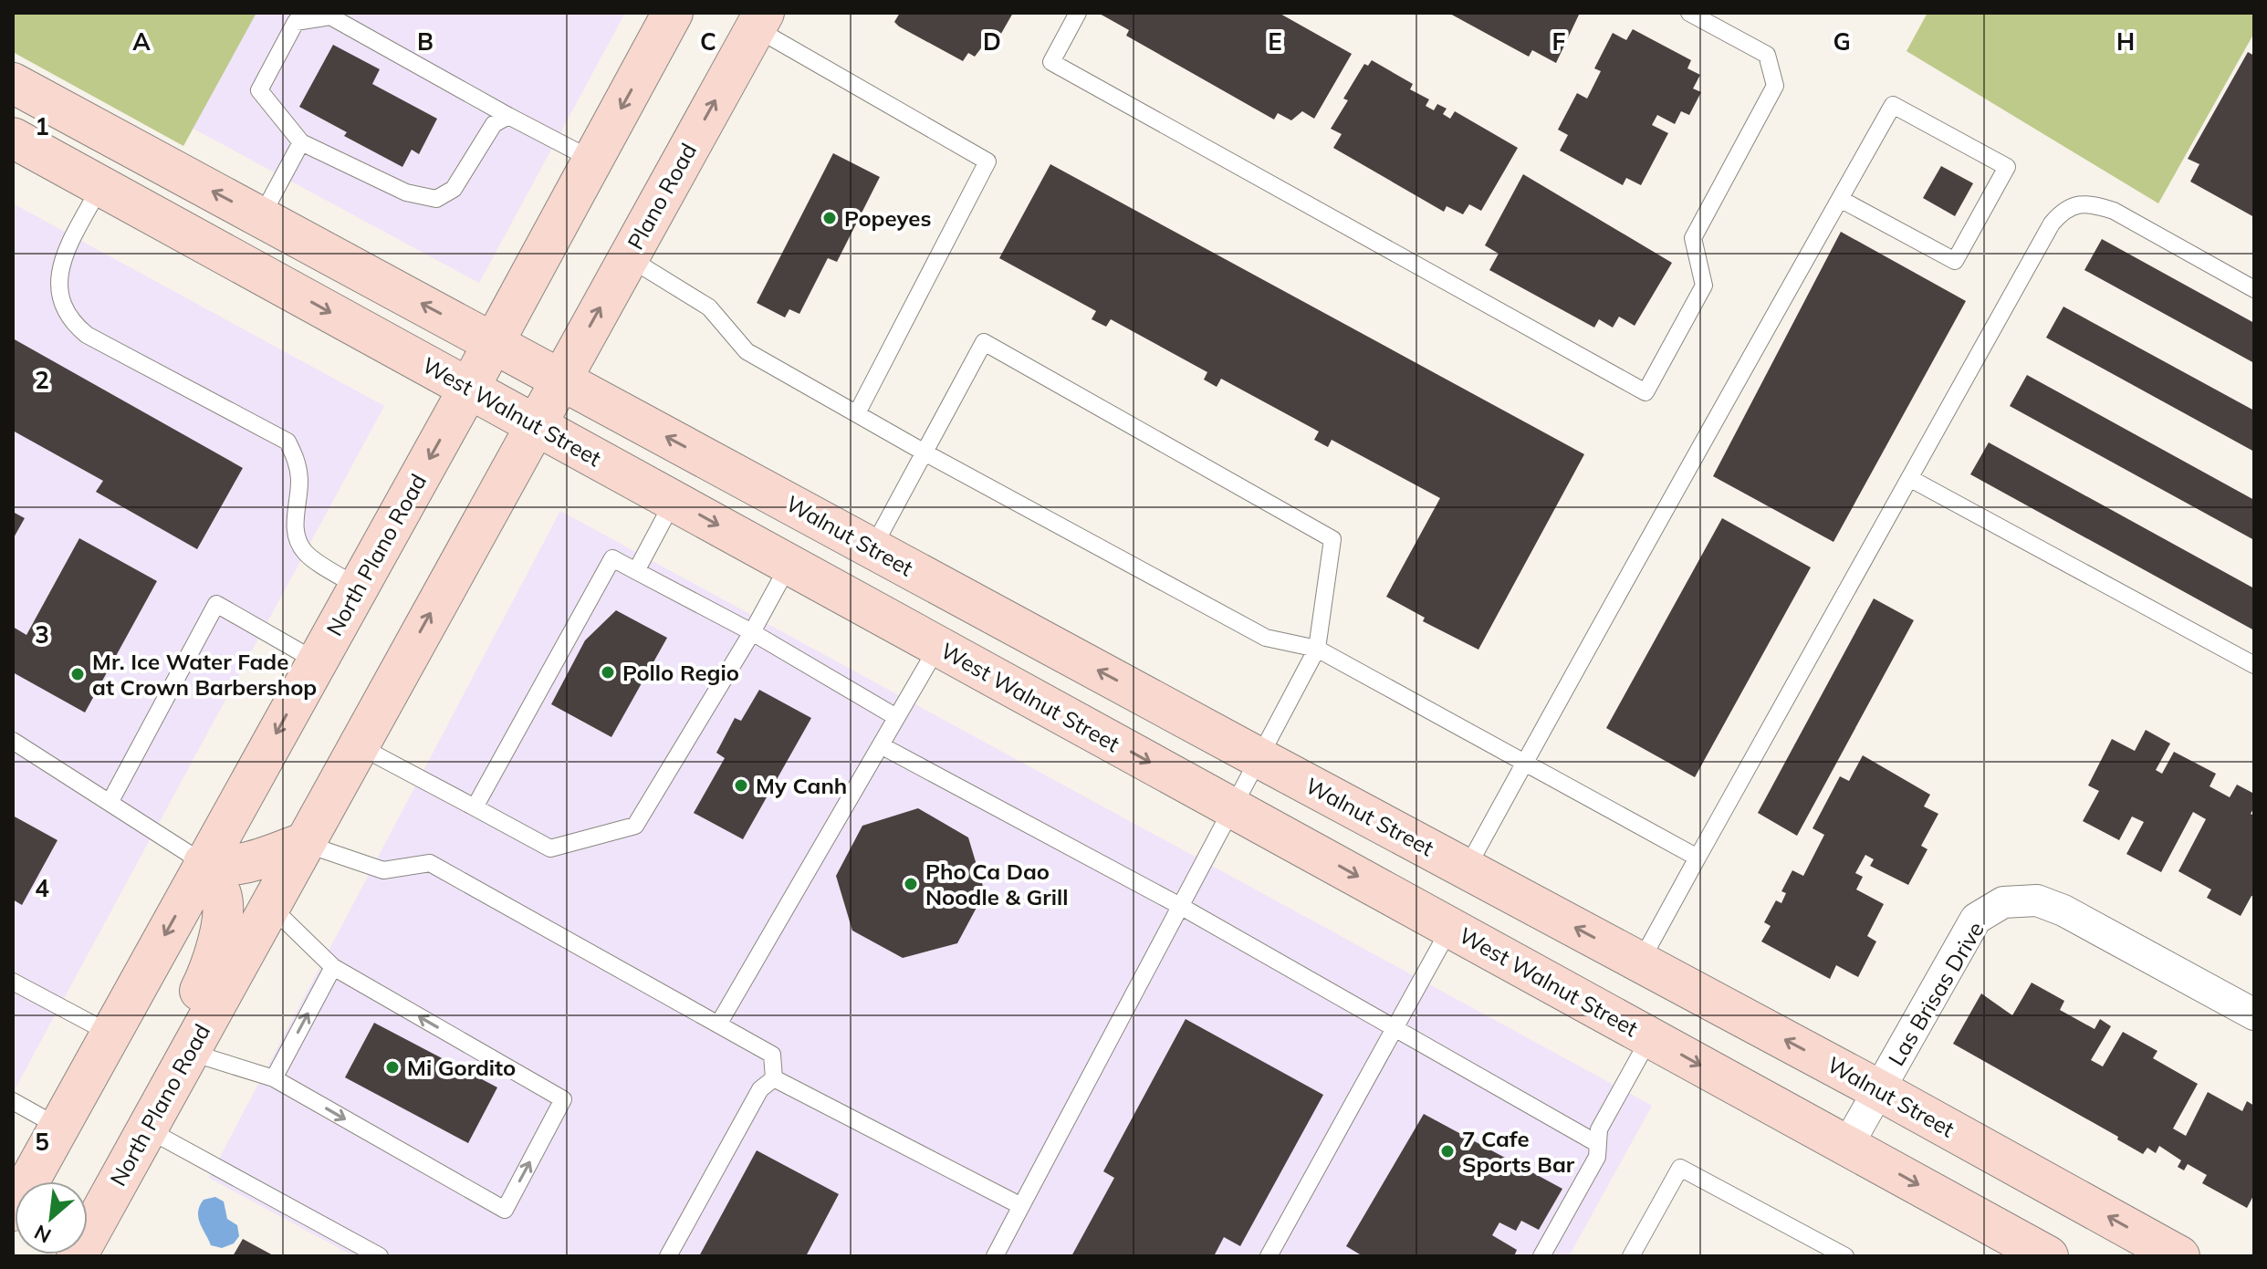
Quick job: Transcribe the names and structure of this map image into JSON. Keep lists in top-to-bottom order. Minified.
{"streets":{"main road":["Plano Road","West Walnut Street","Walnut Street","North Plano Road"],"street":["Las Brisas Drive"]},"crossings":[["Plano Road","Walnut Street"],["Plano Road","North Plano Road"],["West Walnut Street","North Plano Road"],["West Walnut Street","Las Brisas Drive"],["Walnut Street","North Plano Road"],["Walnut Street","Las Brisas Drive"]],"one_way":["Plano Road","West Walnut Street","Walnut Street"],"places":["Popeyes","Pollo Regio","Mr. Ice Water Fade at Crown Barbershop","My Canh","Pho Ca Dao Noodle & Grill","Mi Gordito","7 Cafe Sports Bar"],"north":"bottom left","grid":{"columns":["A","B","C","D","E","F","G","H"],"rows":["1","2","3","4","5"]}}
